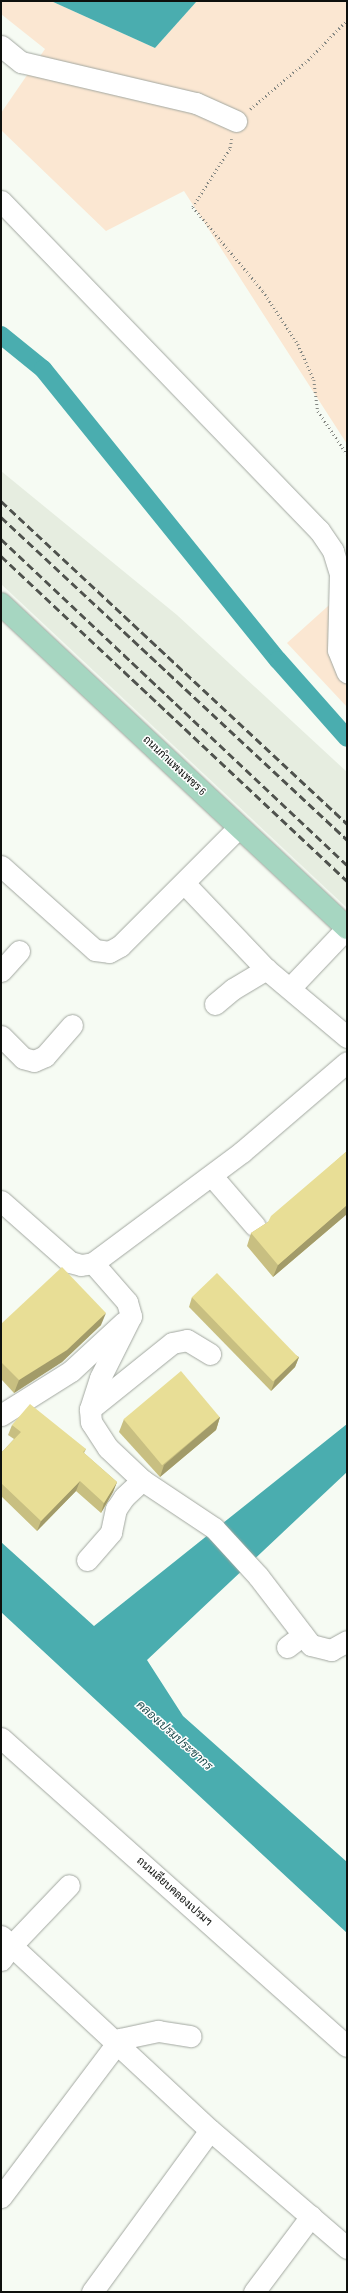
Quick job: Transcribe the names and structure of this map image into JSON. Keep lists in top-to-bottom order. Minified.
{"streets":{"main road":["ถนนกำแพงเพชร 6"],"street":["ถนนเลียบคลองเปรมฯ"]},"water":["คลองเปรมประชากร"]}
